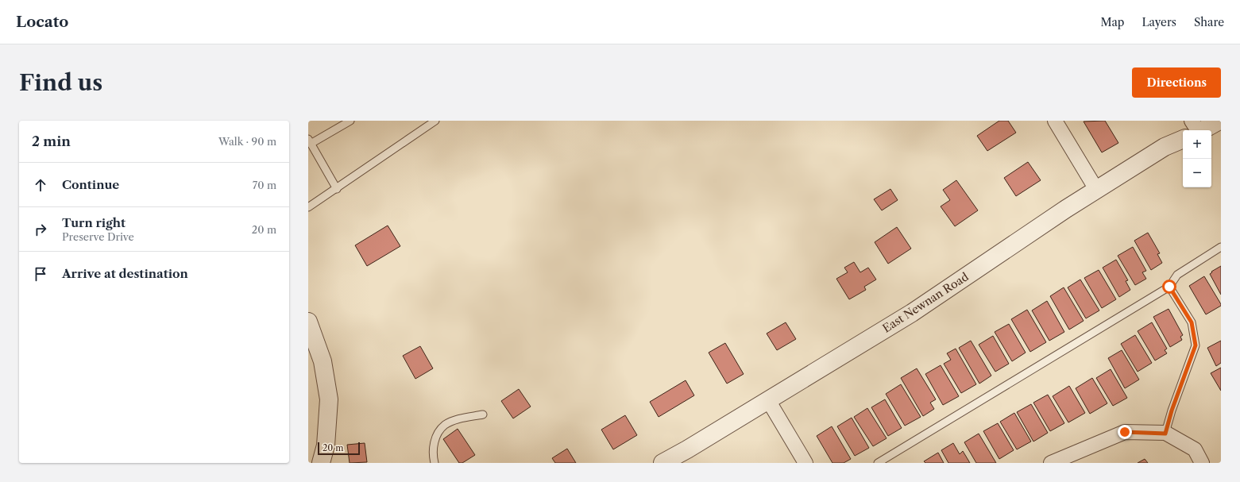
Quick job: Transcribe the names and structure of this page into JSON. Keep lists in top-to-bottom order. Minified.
{"streets":{"street":["East Newnan Road"]},"scale_bar":"20 m","page":{"header":"Locato","nav":["Map","Layers","Share"],"buttons":"Directions","title":"Find us","heading":["2 min","Walk · 90 m"],"map_buttons":["+","−"],"list":[["Continue","70 m"],["Turn right","Preserve Drive","20 m"],"Arrive at destination"],"scale":"20 m"}}
